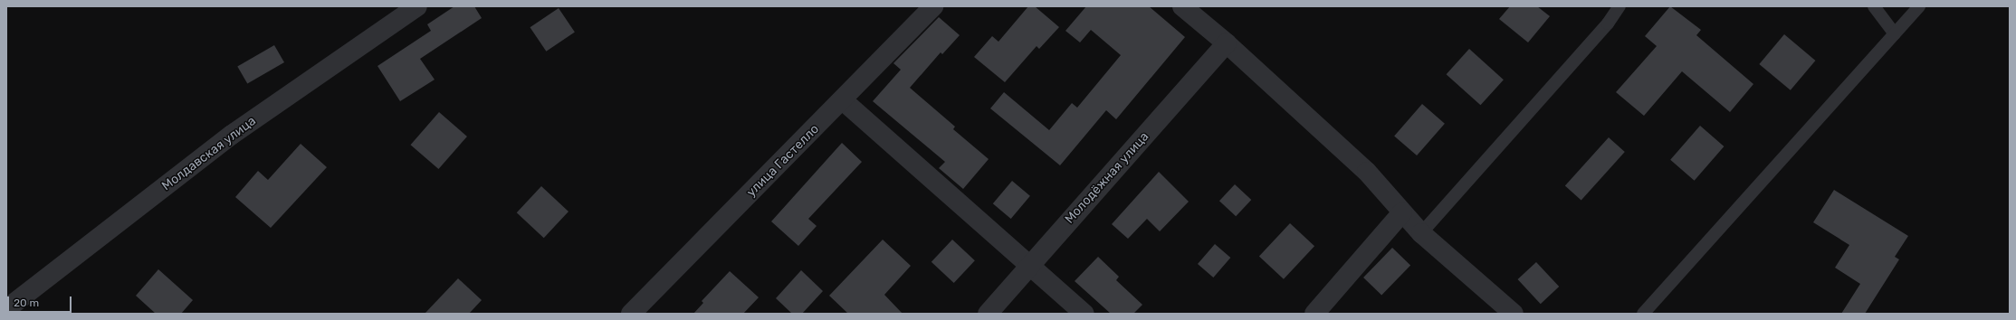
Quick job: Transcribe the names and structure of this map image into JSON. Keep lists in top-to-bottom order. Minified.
{"streets":{"street":["Молдавская улица","улица Гастелло","Молодёжная улица"]},"scale_bar":"20 m"}
